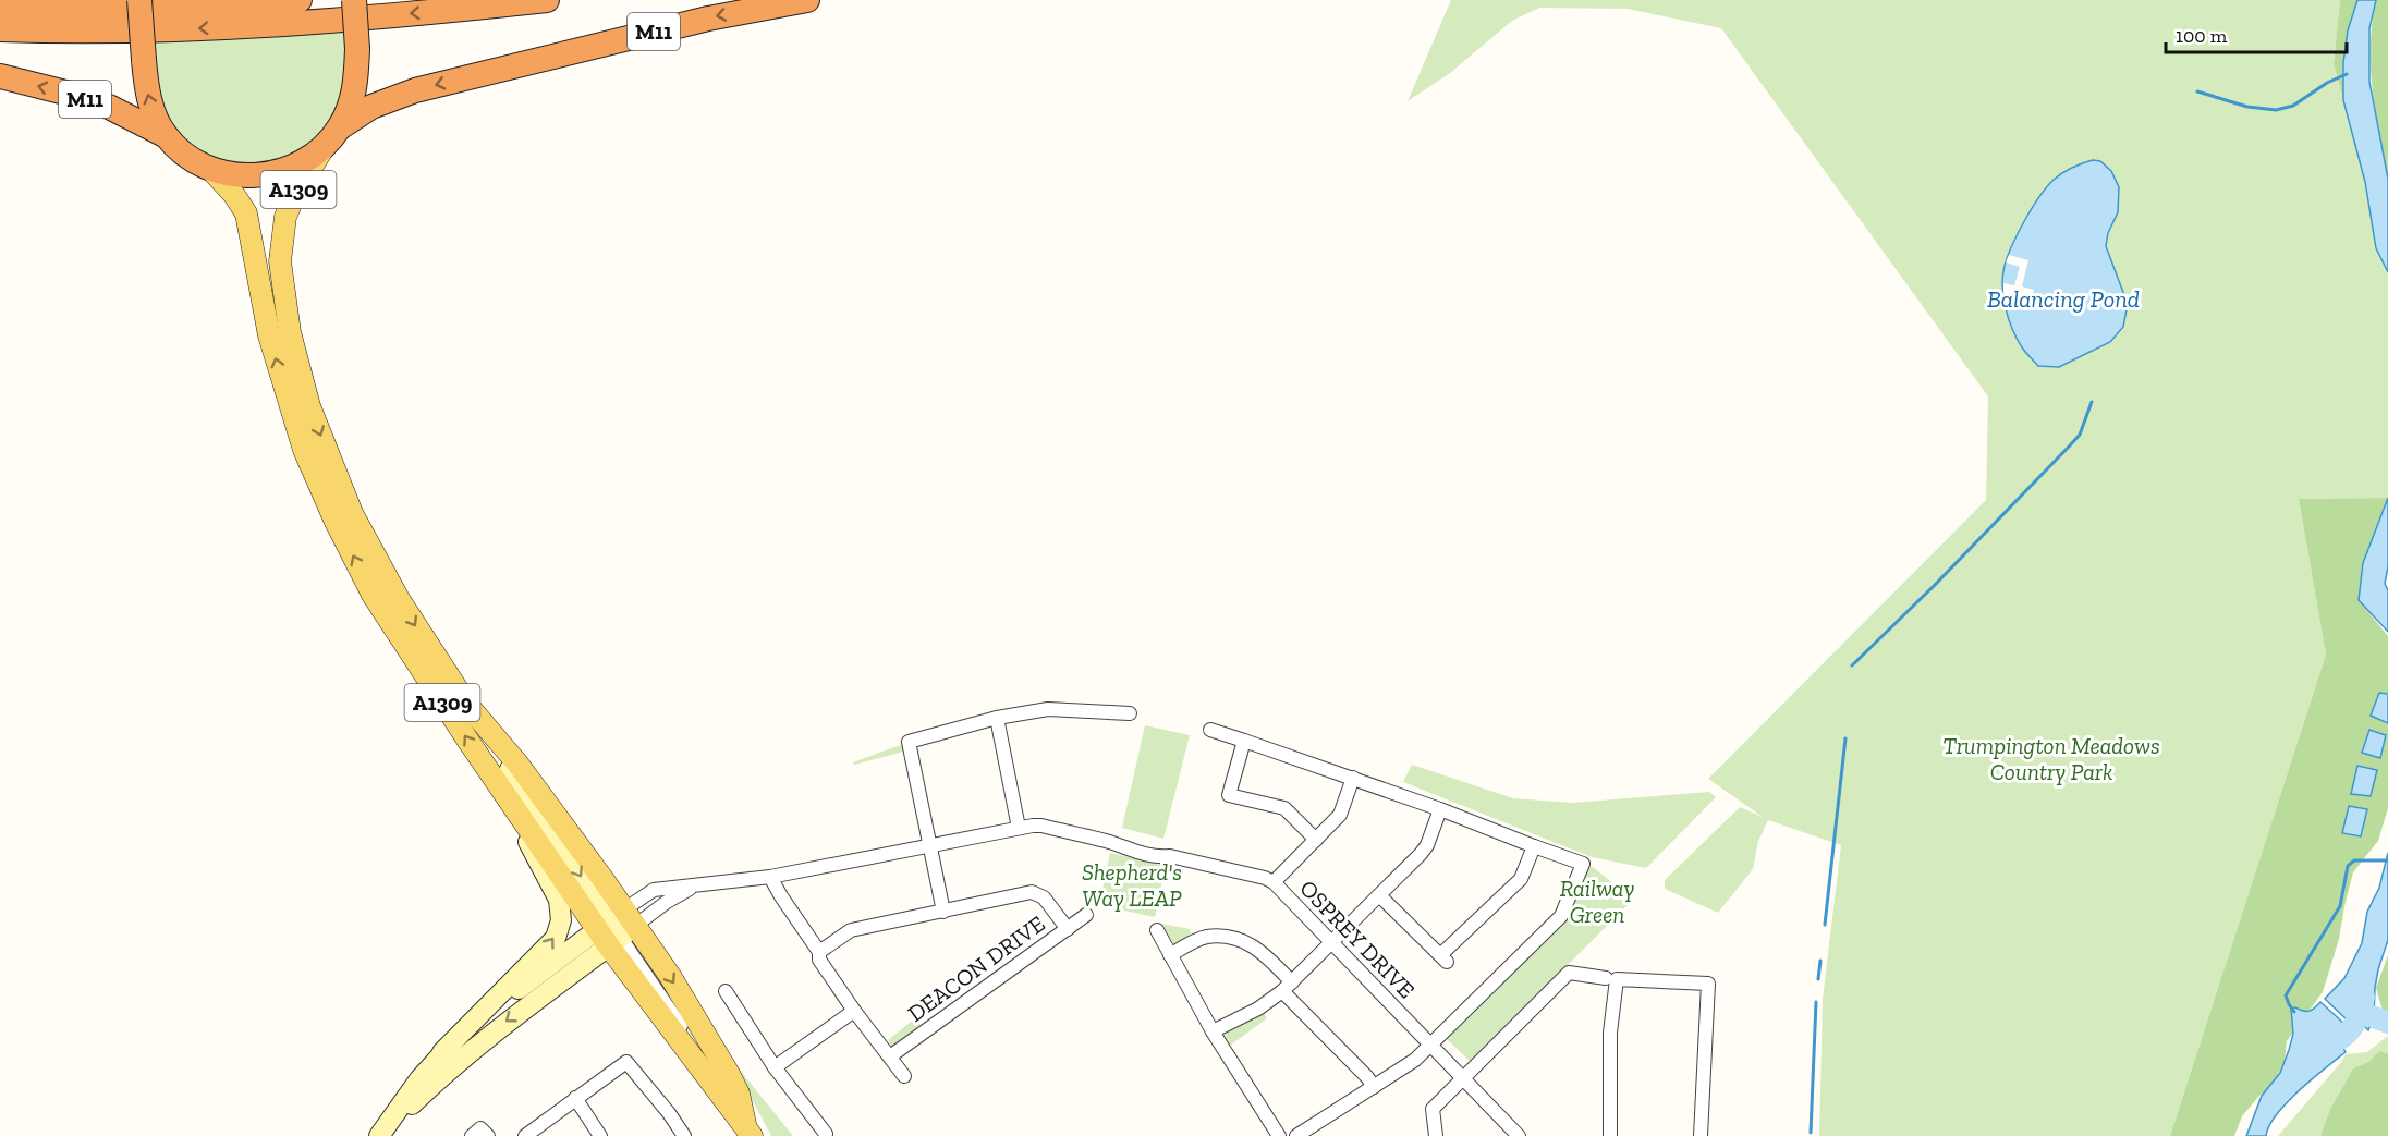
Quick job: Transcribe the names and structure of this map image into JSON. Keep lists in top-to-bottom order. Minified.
{"streets":{"highway":["M11"],"main road":["A1309"],"street":["OSPREY DRIVE","DEACON DRIVE"]},"crossings":[["A1309","OSPREY DRIVE"]],"water":["Balancing Pond"],"parks":["Trumpington Meadows Country Park","Shepherd's Way LEAP","Railway Green"],"scale_bar":"100 m"}
